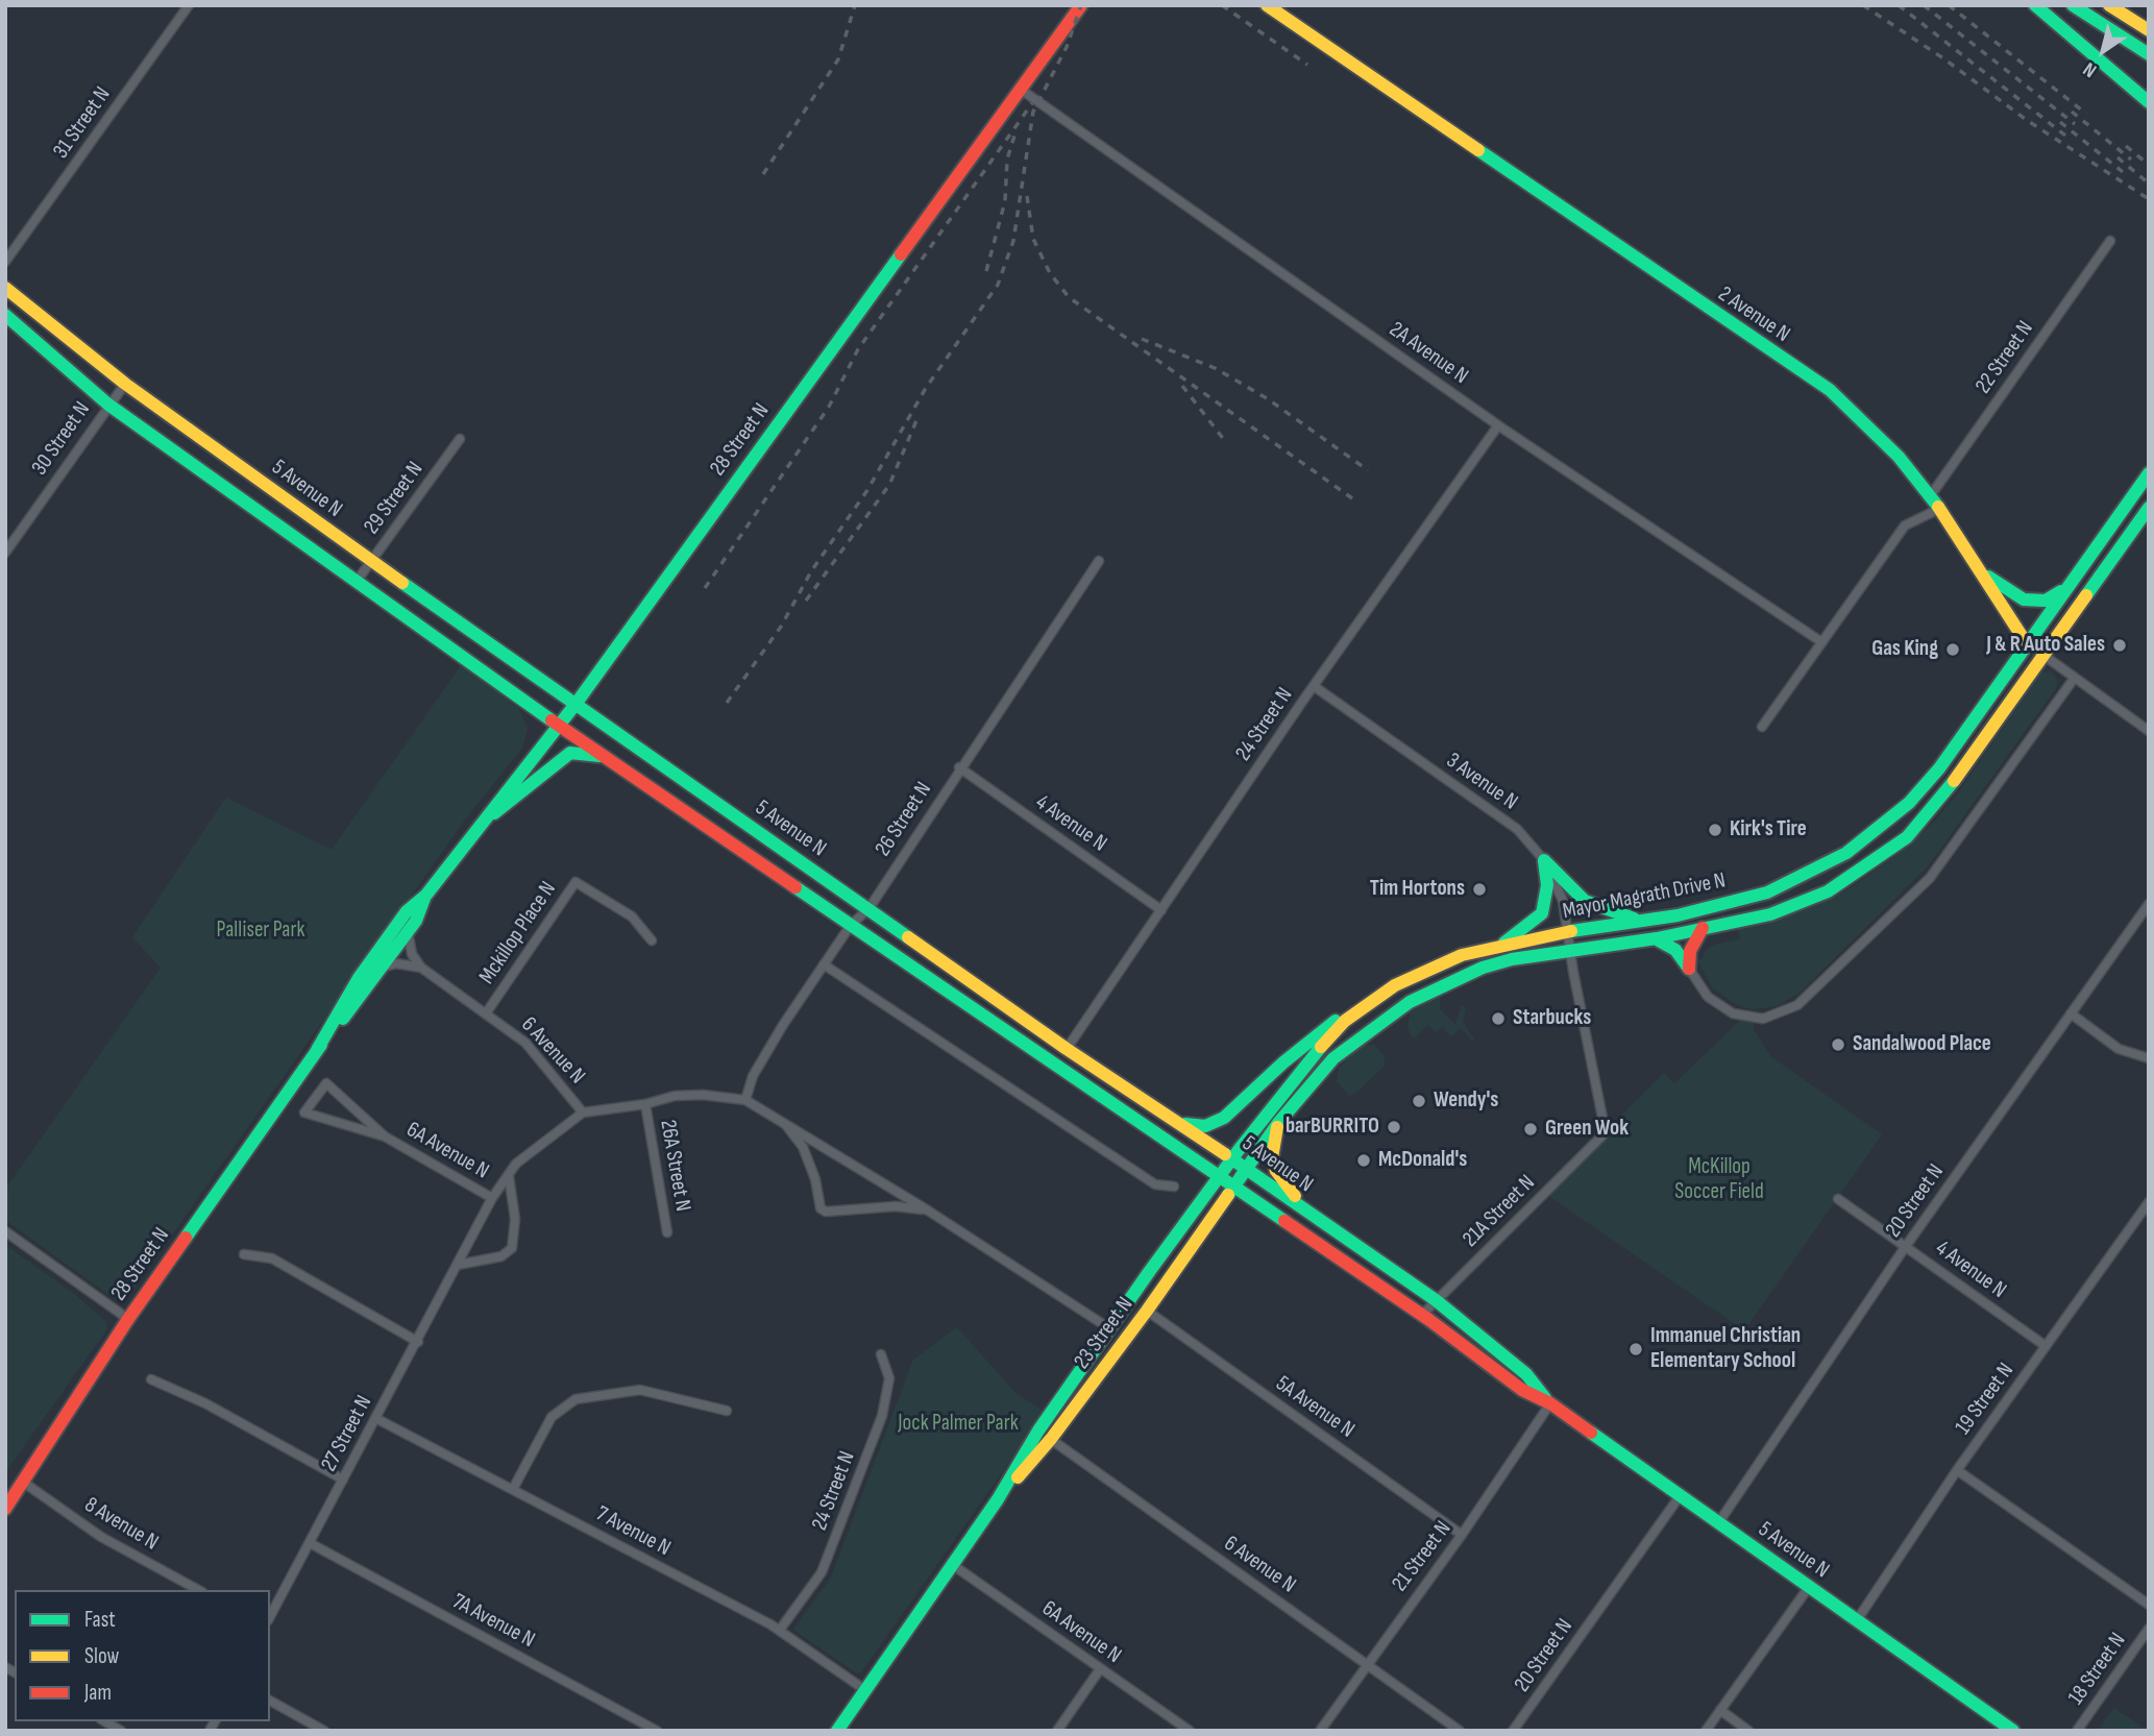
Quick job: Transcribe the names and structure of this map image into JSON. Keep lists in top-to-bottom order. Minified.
{"streets":{"main road":["2 Avenue N","28 Street N","5 Avenue N","Mayor Magrath Drive N","23 Street N"],"street":["31 Street N","2A Avenue N","22 Street N","30 Street N","29 Street N","24 Street N","3 Avenue N","26 Street N","4 Avenue N","Mckillop Place N","6 Avenue N","6A Avenue N","26A Street N","20 Street N","21A Street N","19 Street N","5A Avenue N","27 Street N","8 Avenue N","7 Avenue N","21 Street N","7A Avenue N","18 Street N"]},"crossings":[["2 Avenue N","22 Street N"],["2 Avenue N","Mayor Magrath Drive N"],["2A Avenue N","28 Street N"],["2A Avenue N","24 Street N"],["30 Street N","5 Avenue N"],["28 Street N","5 Avenue N"],["28 Street N","8 Avenue N"],["5 Avenue N","29 Street N"],["5 Avenue N","24 Street N"],["5 Avenue N","26 Street N"],["5 Avenue N","Mayor Magrath Drive N"],["5 Avenue N","20 Street N"],["5 Avenue N","21A Street N"],["5 Avenue N","23 Street N"],["5 Avenue N","19 Street N"],["5 Avenue N","21 Street N"],["24 Street N","3 Avenue N"],["24 Street N","4 Avenue N"],["24 Street N","7 Avenue N"],["3 Avenue N","Mayor Magrath Drive N"],["3 Avenue N","21A Street N"],["26 Street N","4 Avenue N"],["4 Avenue N","20 Street N"],["4 Avenue N","19 Street N"],["Mayor Magrath Drive N","23 Street N"],["Mckillop Place N","6 Avenue N"],["6 Avenue N","23 Street N"],["6 Avenue N","27 Street N"],["6 Avenue N","21 Street N"],["6A Avenue N","23 Street N"],["6A Avenue N","27 Street N"],["23 Street N","5A Avenue N"],["23 Street N","7 Avenue N"],["5A Avenue N","21 Street N"],["27 Street N","7 Avenue N"],["27 Street N","7A Avenue N"]],"parks":["Palliser Park","McKillop Soccer Field","Jock Palmer Park"],"places":["J & R Auto Sales","Gas King","Kirk's Tire","Tim Hortons","Starbucks","Sandalwood Place","Wendy's","barBURRITO","Green Wok","McDonald's","Immanuel Christian Elementary School"],"legend":["Fast","Slow","Jam"],"north":"bottom left"}
